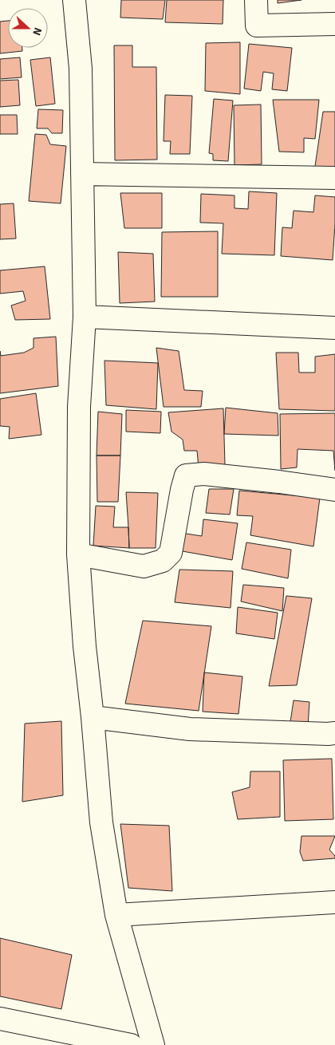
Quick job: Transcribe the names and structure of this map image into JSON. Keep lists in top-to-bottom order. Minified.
{"north":"right"}
